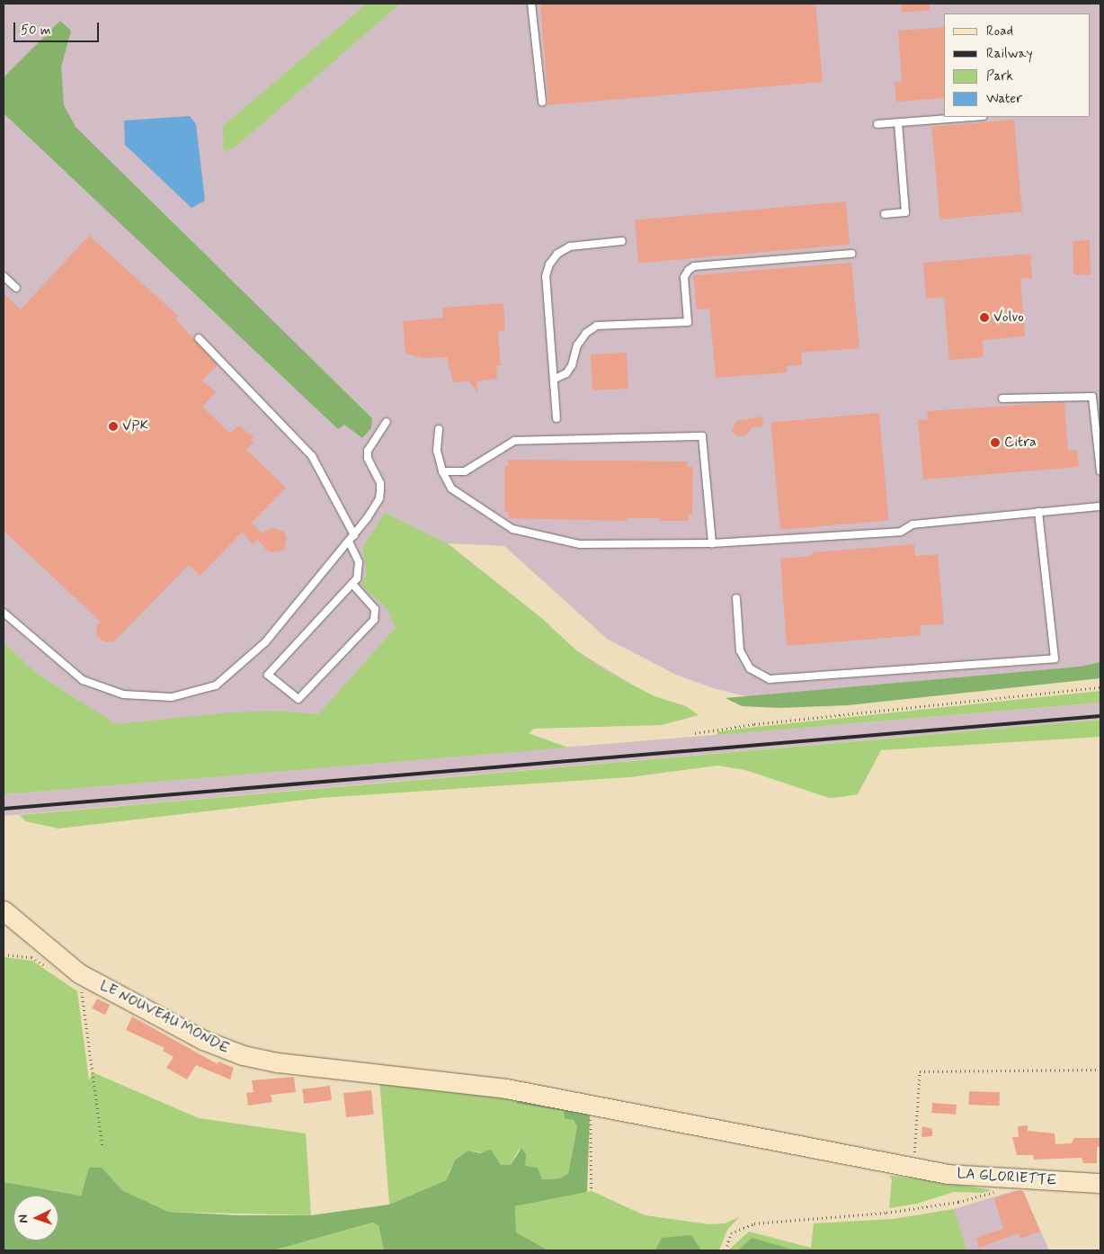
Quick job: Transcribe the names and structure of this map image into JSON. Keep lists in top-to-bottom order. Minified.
{"streets":{"street":["LE NOUVEAU MONDE","LA GLORIETTE"]},"crossings":[["LE NOUVEAU MONDE","LA GLORIETTE"]],"places":["Volvo","VPK","Citra"],"legend":["Road","Railway","Park","Water"],"scale_bar":"50 m","north":"left"}
